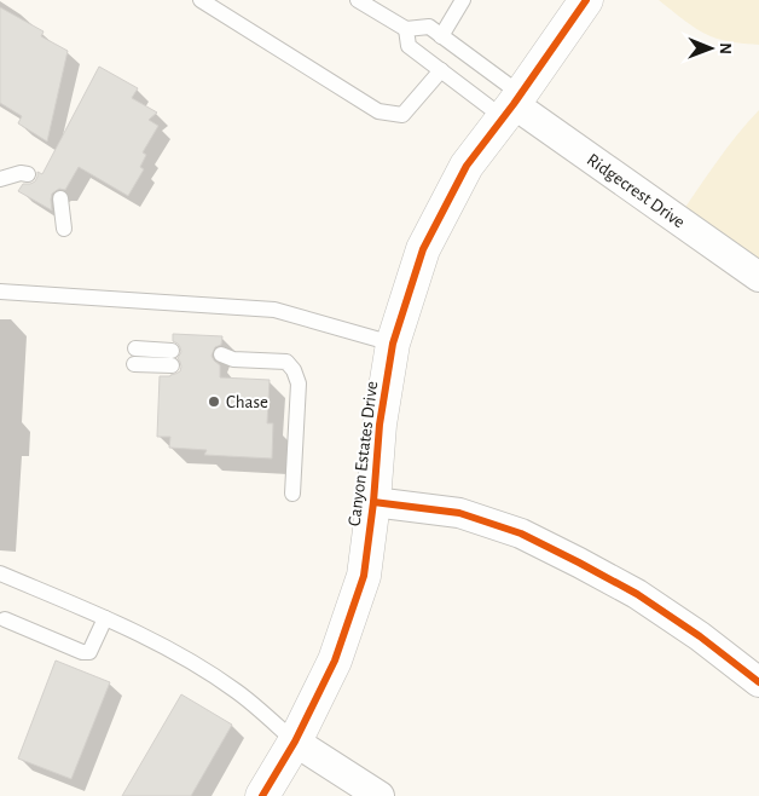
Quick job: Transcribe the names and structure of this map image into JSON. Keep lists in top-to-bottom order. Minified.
{"streets":{"street":["Ridgecrest Drive","Canyon Estates Drive"]},"crossings":[["Ridgecrest Drive","Canyon Estates Drive"]],"places":["Chase"],"north":"right"}
